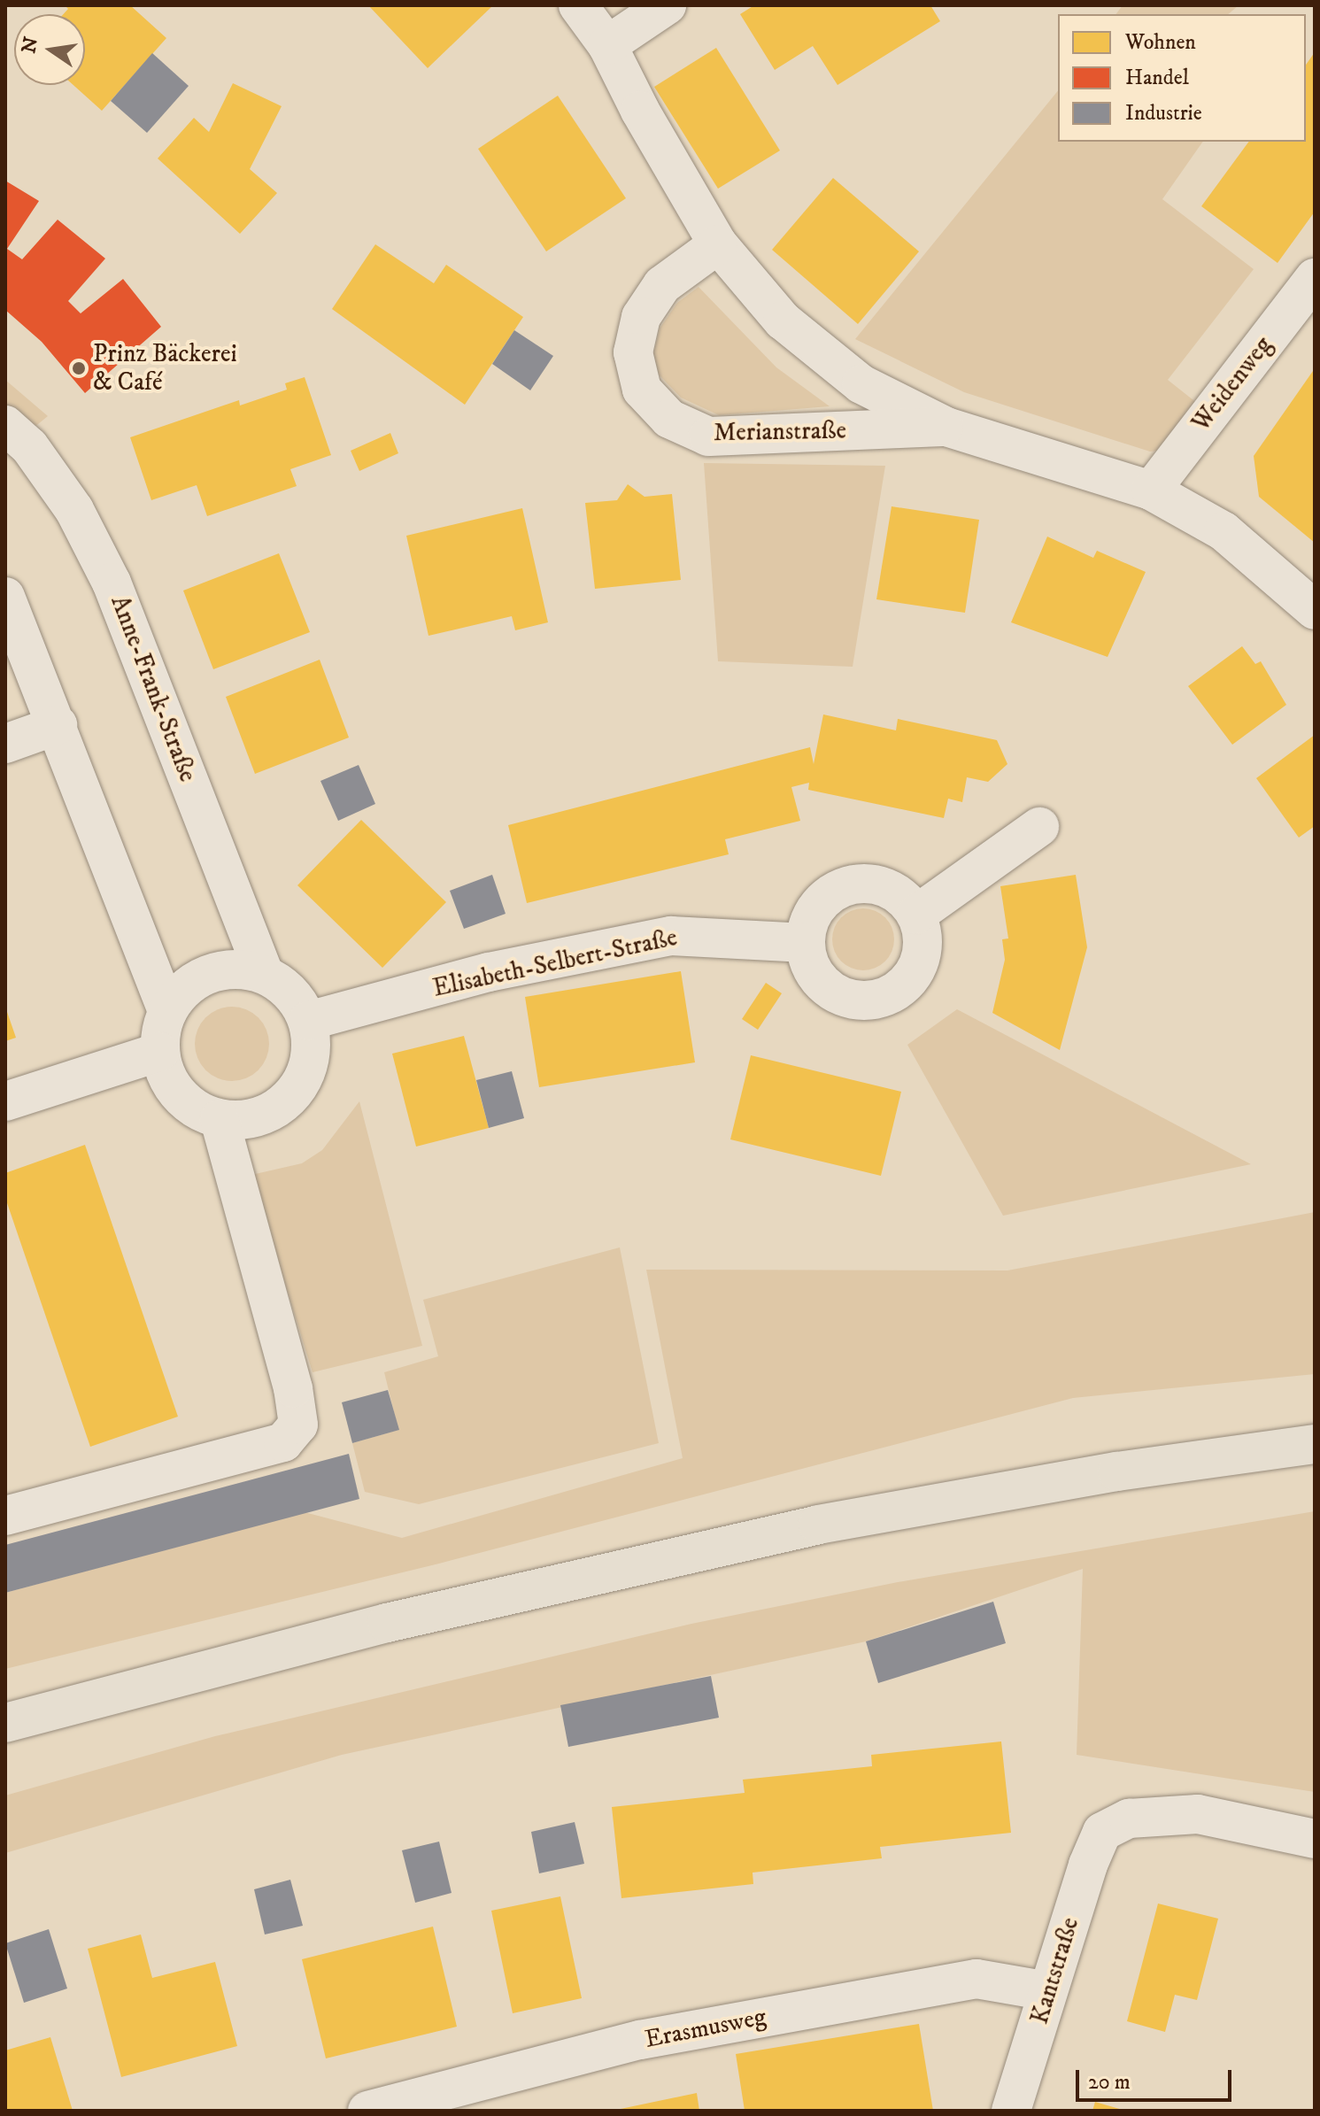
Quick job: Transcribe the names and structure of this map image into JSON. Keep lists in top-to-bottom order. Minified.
{"streets":{"street":["Weidenweg","Merianstraße","Anne-Frank-Straße","Elisabeth-Selbert-Straße","Kantstraße","Erasmusweg"]},"crossings":[["Weidenweg","Merianstraße"],["Anne-Frank-Straße","Elisabeth-Selbert-Straße"],["Kantstraße","Erasmusweg"]],"places":["Prinz Bäckerei & Café"],"legend":["Wohnen","Handel","Industrie"],"scale_bar":"20 m","north":"left"}
